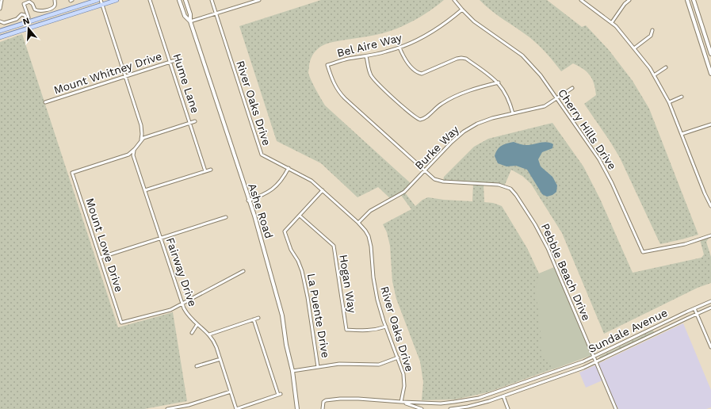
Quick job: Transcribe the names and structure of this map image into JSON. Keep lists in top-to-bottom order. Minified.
{"streets":{"street":["Bel Aire Way","Mount Whitney Drive","Hume Lane","River Oaks Drive","Cherry Hills Drive","Burke Way","Ashe Road","Mount Lowe Drive","Fairway Drive","Pebble Beach Drive","Hogan Way","La Puente Drive","Sundale Avenue"]},"crossings":[["Bel Aire Way","Cherry Hills Drive"],["Bel Aire Way","Pebble Beach Drive"],["Mount Whitney Drive","Hume Lane"],["River Oaks Drive","Burke Way"],["River Oaks Drive","Hogan Way"],["River Oaks Drive","La Puente Drive"],["River Oaks Drive","Sundale Avenue"],["Cherry Hills Drive","Burke Way"],["Burke Way","Pebble Beach Drive"],["Mount Lowe Drive","Fairway Drive"],["Pebble Beach Drive","Sundale Avenue"],["Hogan Way","La Puente Drive"]],"north":"top"}
